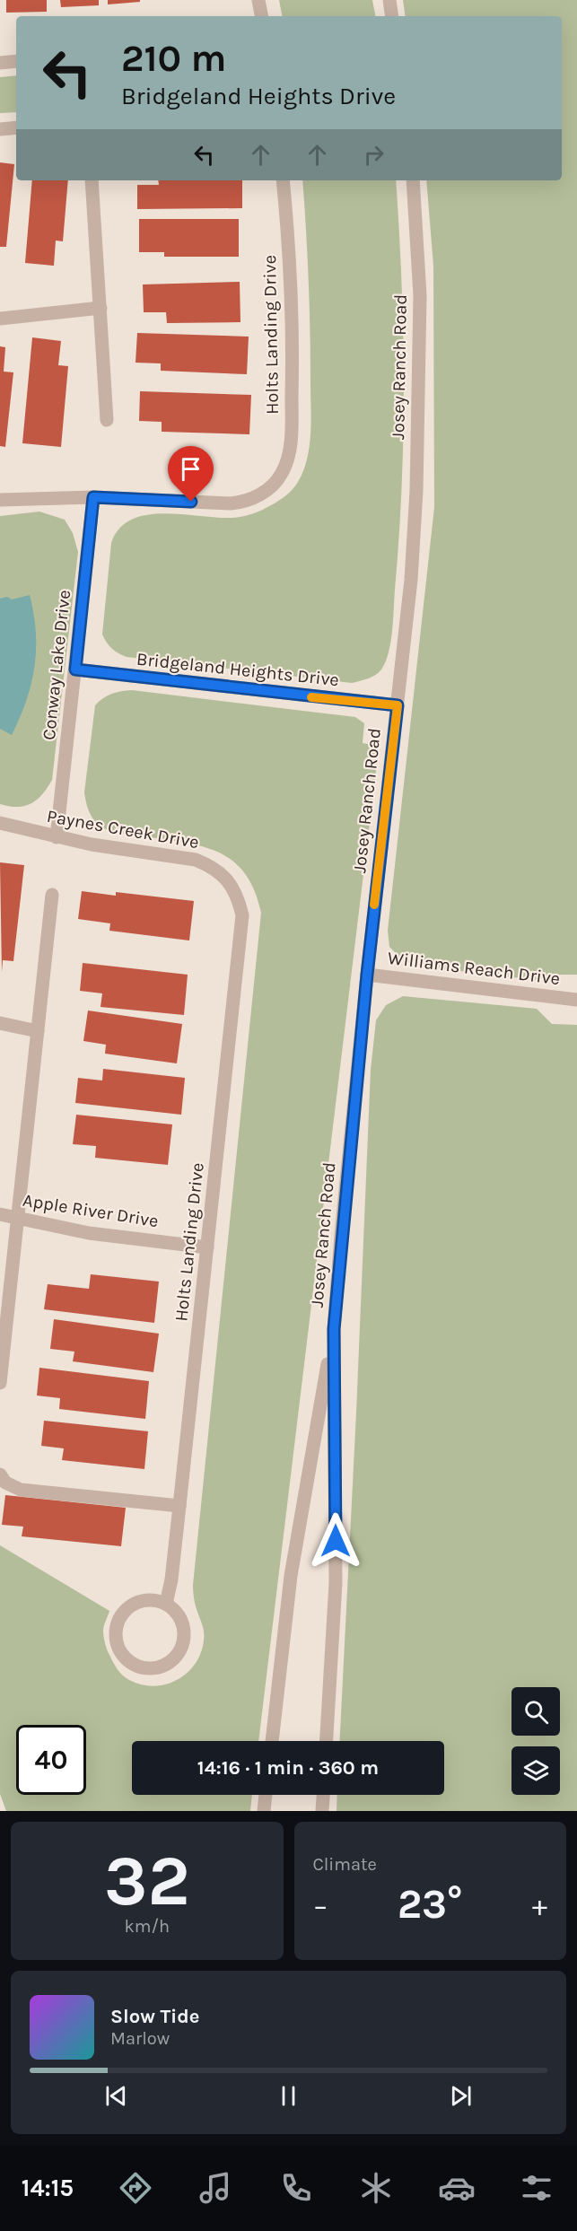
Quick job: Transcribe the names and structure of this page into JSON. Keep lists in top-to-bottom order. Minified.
{"streets":{"street":["Holts Landing Drive","Josey Ranch Road","Conway Lake Drive","Bridgeland Heights Drive","Paynes Creek Drive","Williams Reach Drive","Apple River Drive"]},"crossings":[["Holts Landing Drive","Conway Lake Drive"],["Holts Landing Drive","Paynes Creek Drive"],["Holts Landing Drive","Apple River Drive"],["Josey Ranch Road","Bridgeland Heights Drive"],["Josey Ranch Road","Williams Reach Drive"],["Conway Lake Drive","Bridgeland Heights Drive"],["Conway Lake Drive","Paynes Creek Drive"]],"page":{"turn":["210 m","Bridgeland Heights Drive"],"limit":"40","trip":"14:16 · 1 min · 360 m","tile":[["32","km/h"],"Climate"],"heat":["−","23°","+"],"song":["Slow Tide","Marlow"],"tabs":"14:15"}}
